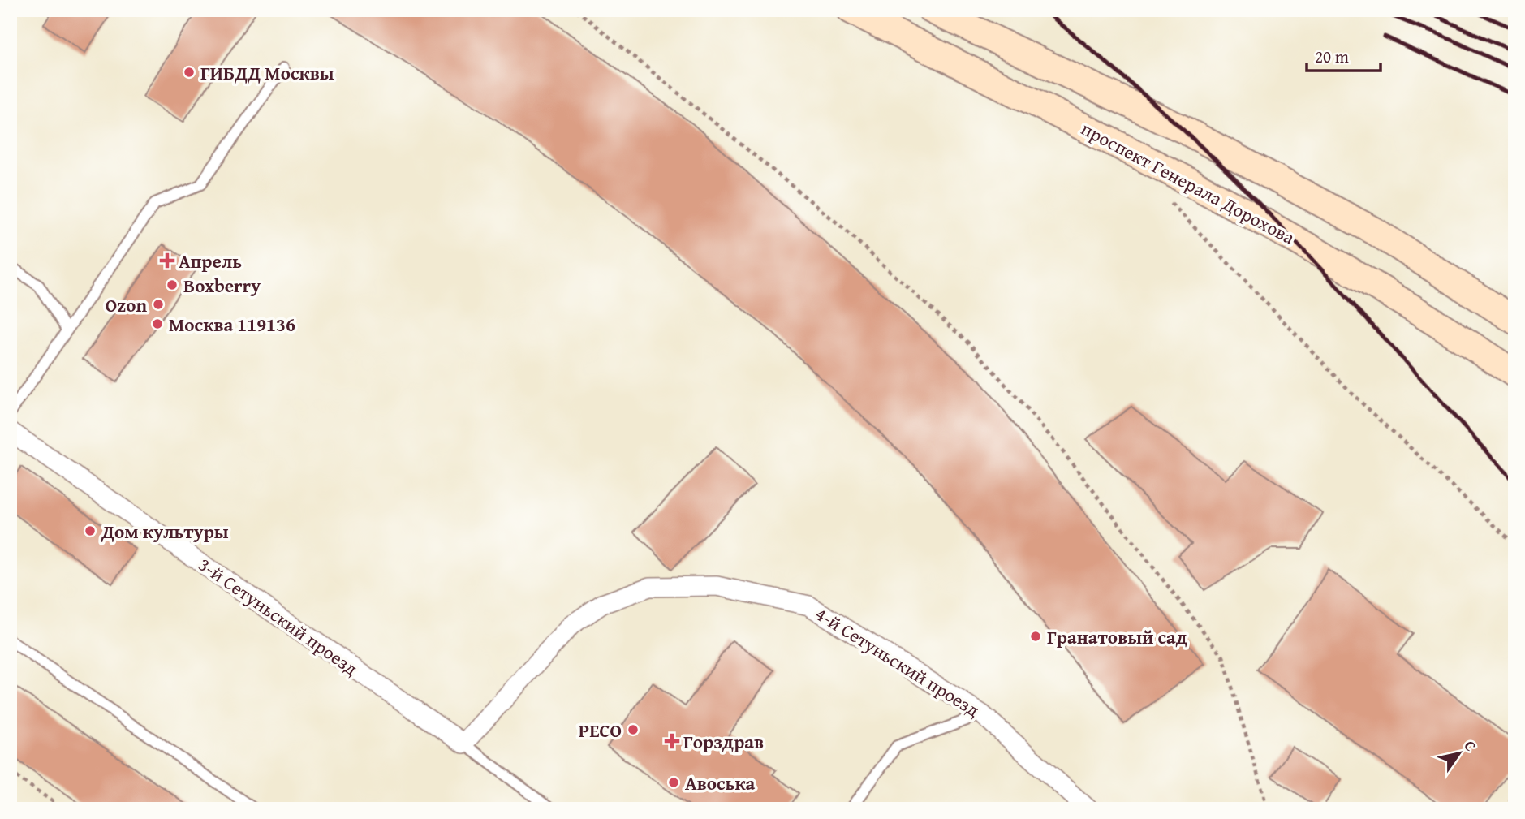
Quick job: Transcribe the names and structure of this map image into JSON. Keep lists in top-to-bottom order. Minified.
{"streets":{"main road":["проспект Генерала Дорохова"],"street":["3-й Сетуньский проезд","4-й Сетуньский проезд"]},"crossings":[["3-й Сетуньский проезд","4-й Сетуньский проезд"]],"places":{"other":["ГИБДД Москвы","Boxberry","Ozon","Москва 119136","Дом культуры","Гранатовый сад","РЕСО","Авоська"],"health":["Апрель","Горздрав"]},"scale_bar":"20 m","north":"top right"}
